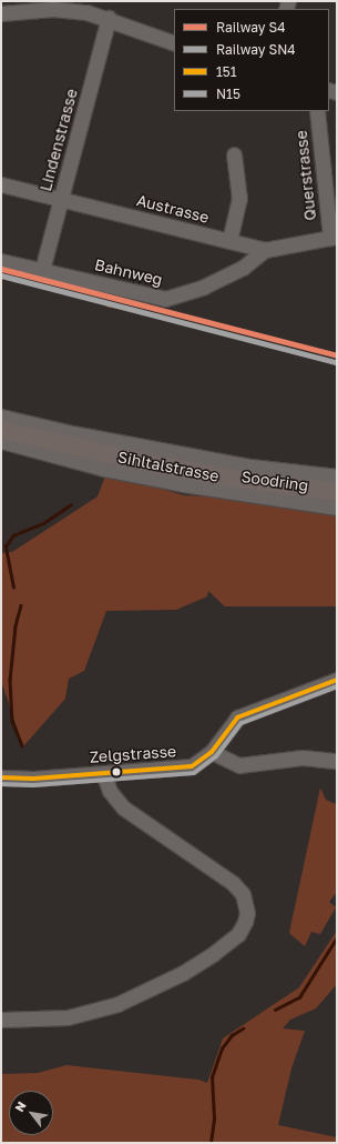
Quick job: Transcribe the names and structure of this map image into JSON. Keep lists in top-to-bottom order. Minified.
{"streets":{"main road":["Sihltalstrasse"],"street":["Lindenstrasse","Querstrasse","Austrasse","Bahnweg","Soodring","Zelgstrasse"]},"crossings":[["Lindenstrasse","Austrasse"],["Lindenstrasse","Bahnweg"],["Querstrasse","Austrasse"],["Austrasse","Bahnweg"]],"lines":["rail line S4","rail line SN4","transit line 151","transit line N15"],"legend":["Railway S4","Railway SN4","151","N15"],"north":"top left"}
